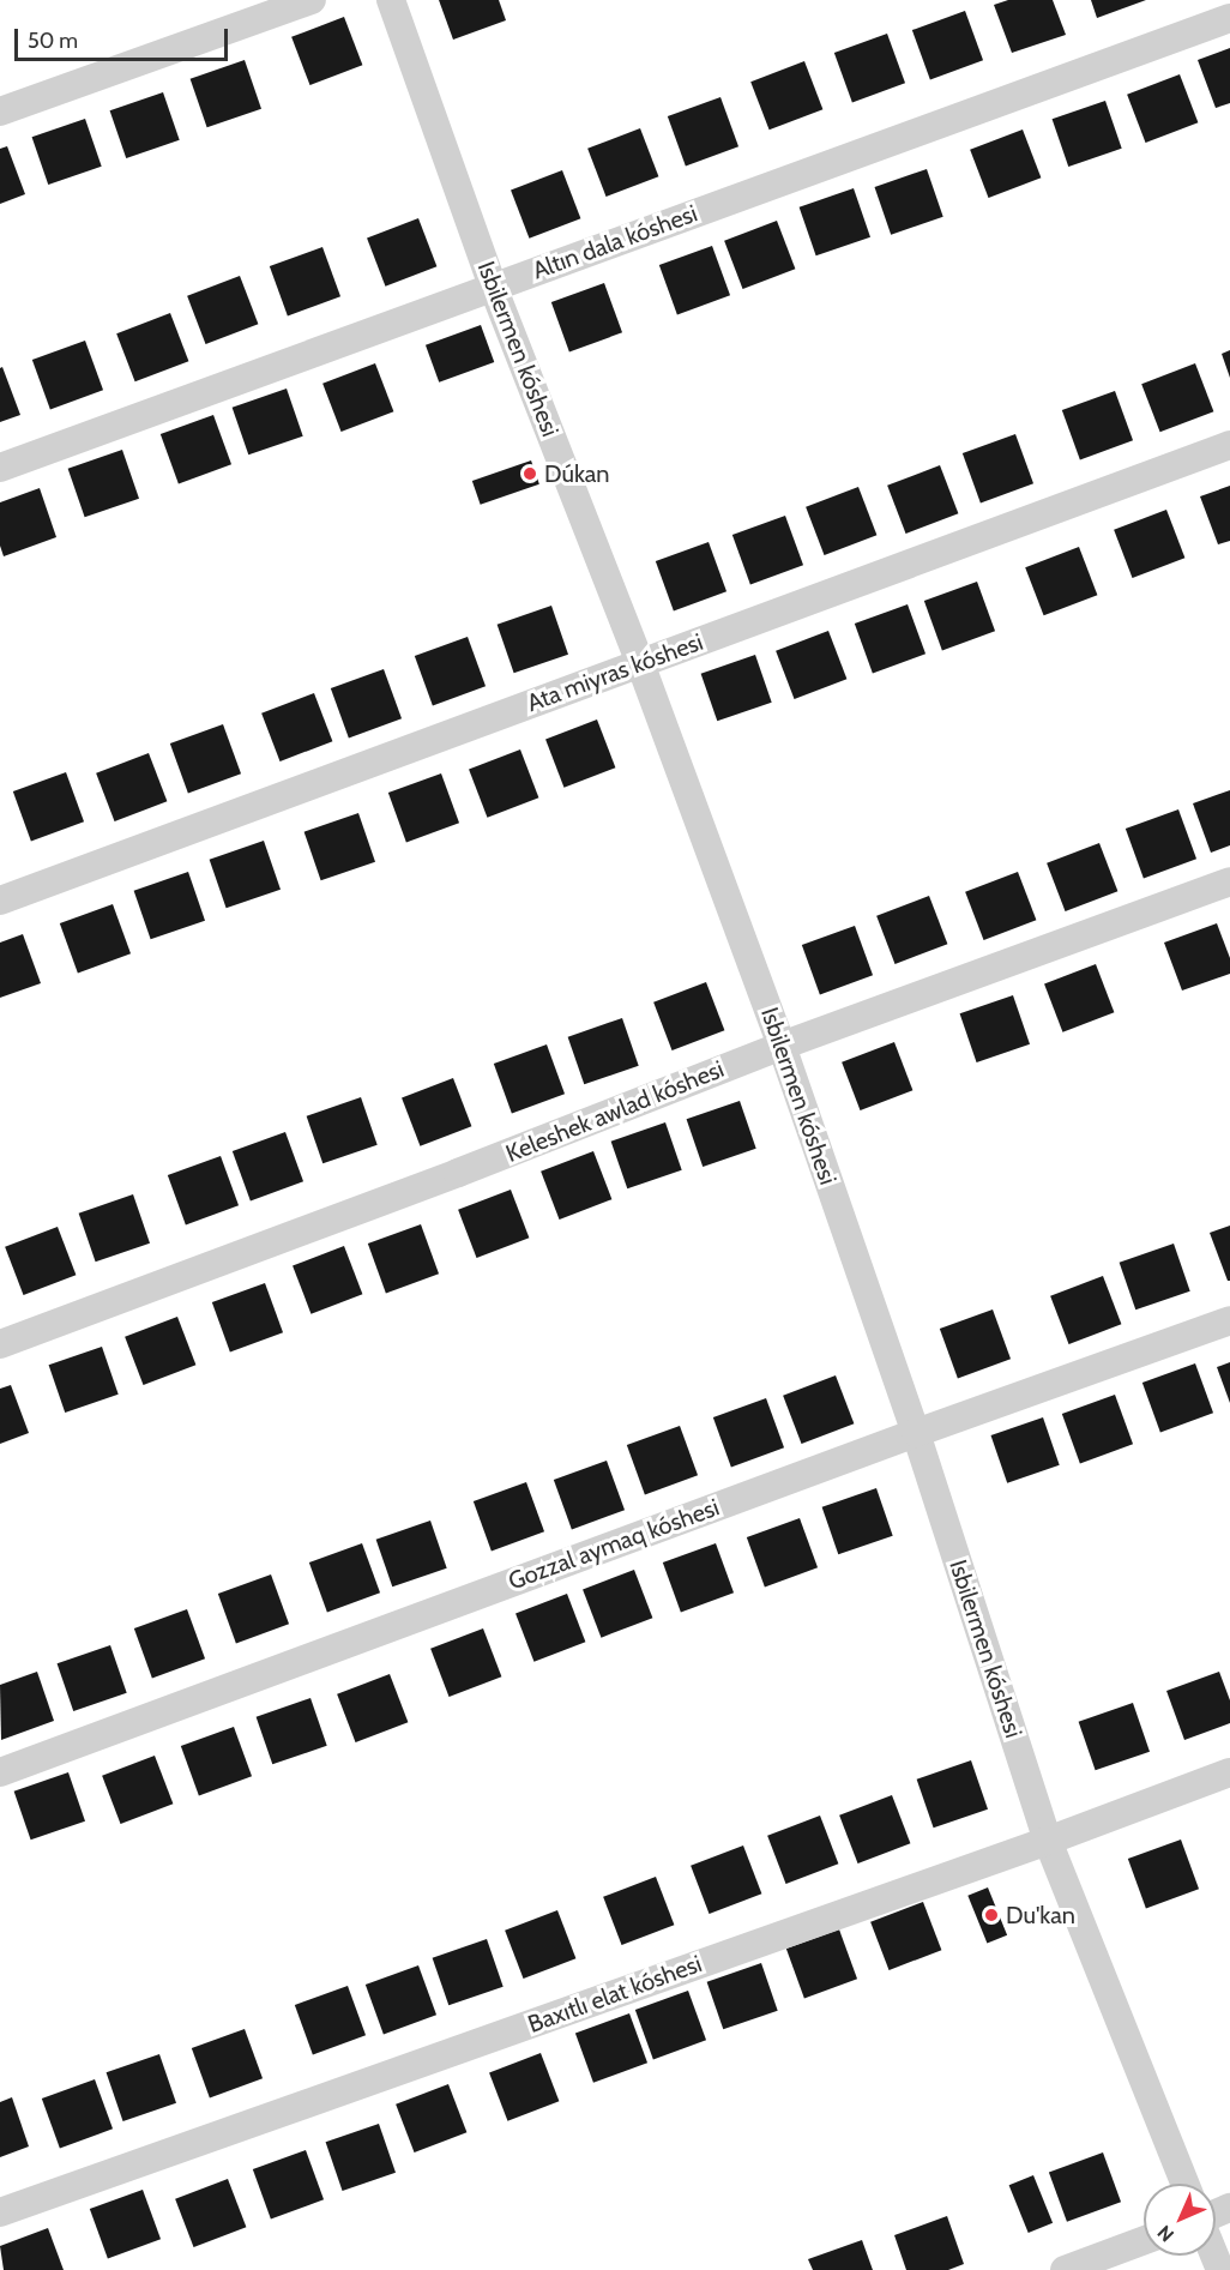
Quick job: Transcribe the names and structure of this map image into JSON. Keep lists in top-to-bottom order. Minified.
{"streets":{"street":["Altın dala kóshesi","Isbilermen kóshesi","Ata miyras kóshesi","Keleshek awlad kóshesi","Gozzal aymaq kóshesi","Baxıtlı elat kóshesi"]},"crossings":[["Altın dala kóshesi","Isbilermen kóshesi"],["Isbilermen kóshesi","Ata miyras kóshesi"],["Isbilermen kóshesi","Keleshek awlad kóshesi"],["Isbilermen kóshesi","Gozzal aymaq kóshesi"],["Isbilermen kóshesi","Baxıtlı elat kóshesi"]],"places":["Dúkan","Du'kan"],"scale_bar":"50 m","north":"bottom left"}
